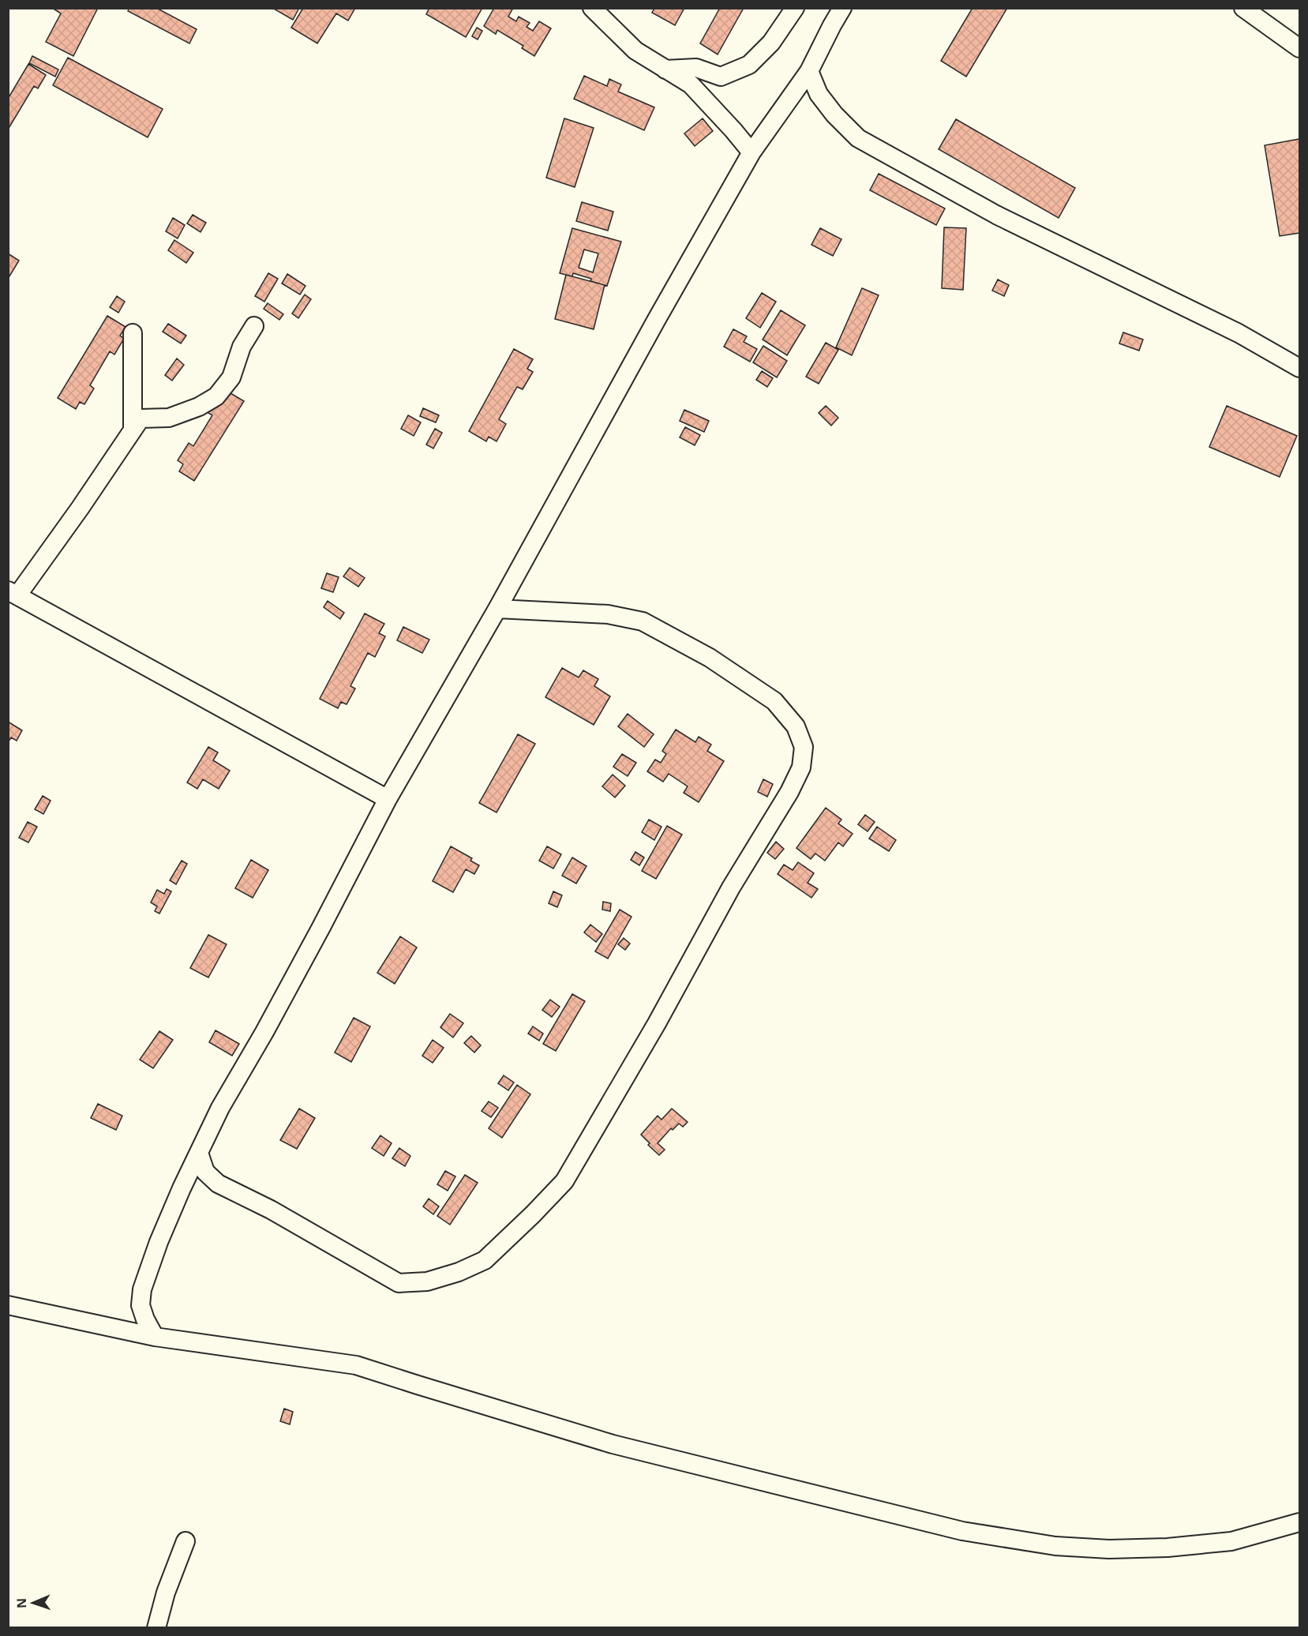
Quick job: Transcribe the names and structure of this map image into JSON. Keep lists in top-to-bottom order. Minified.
{"north":"left"}
